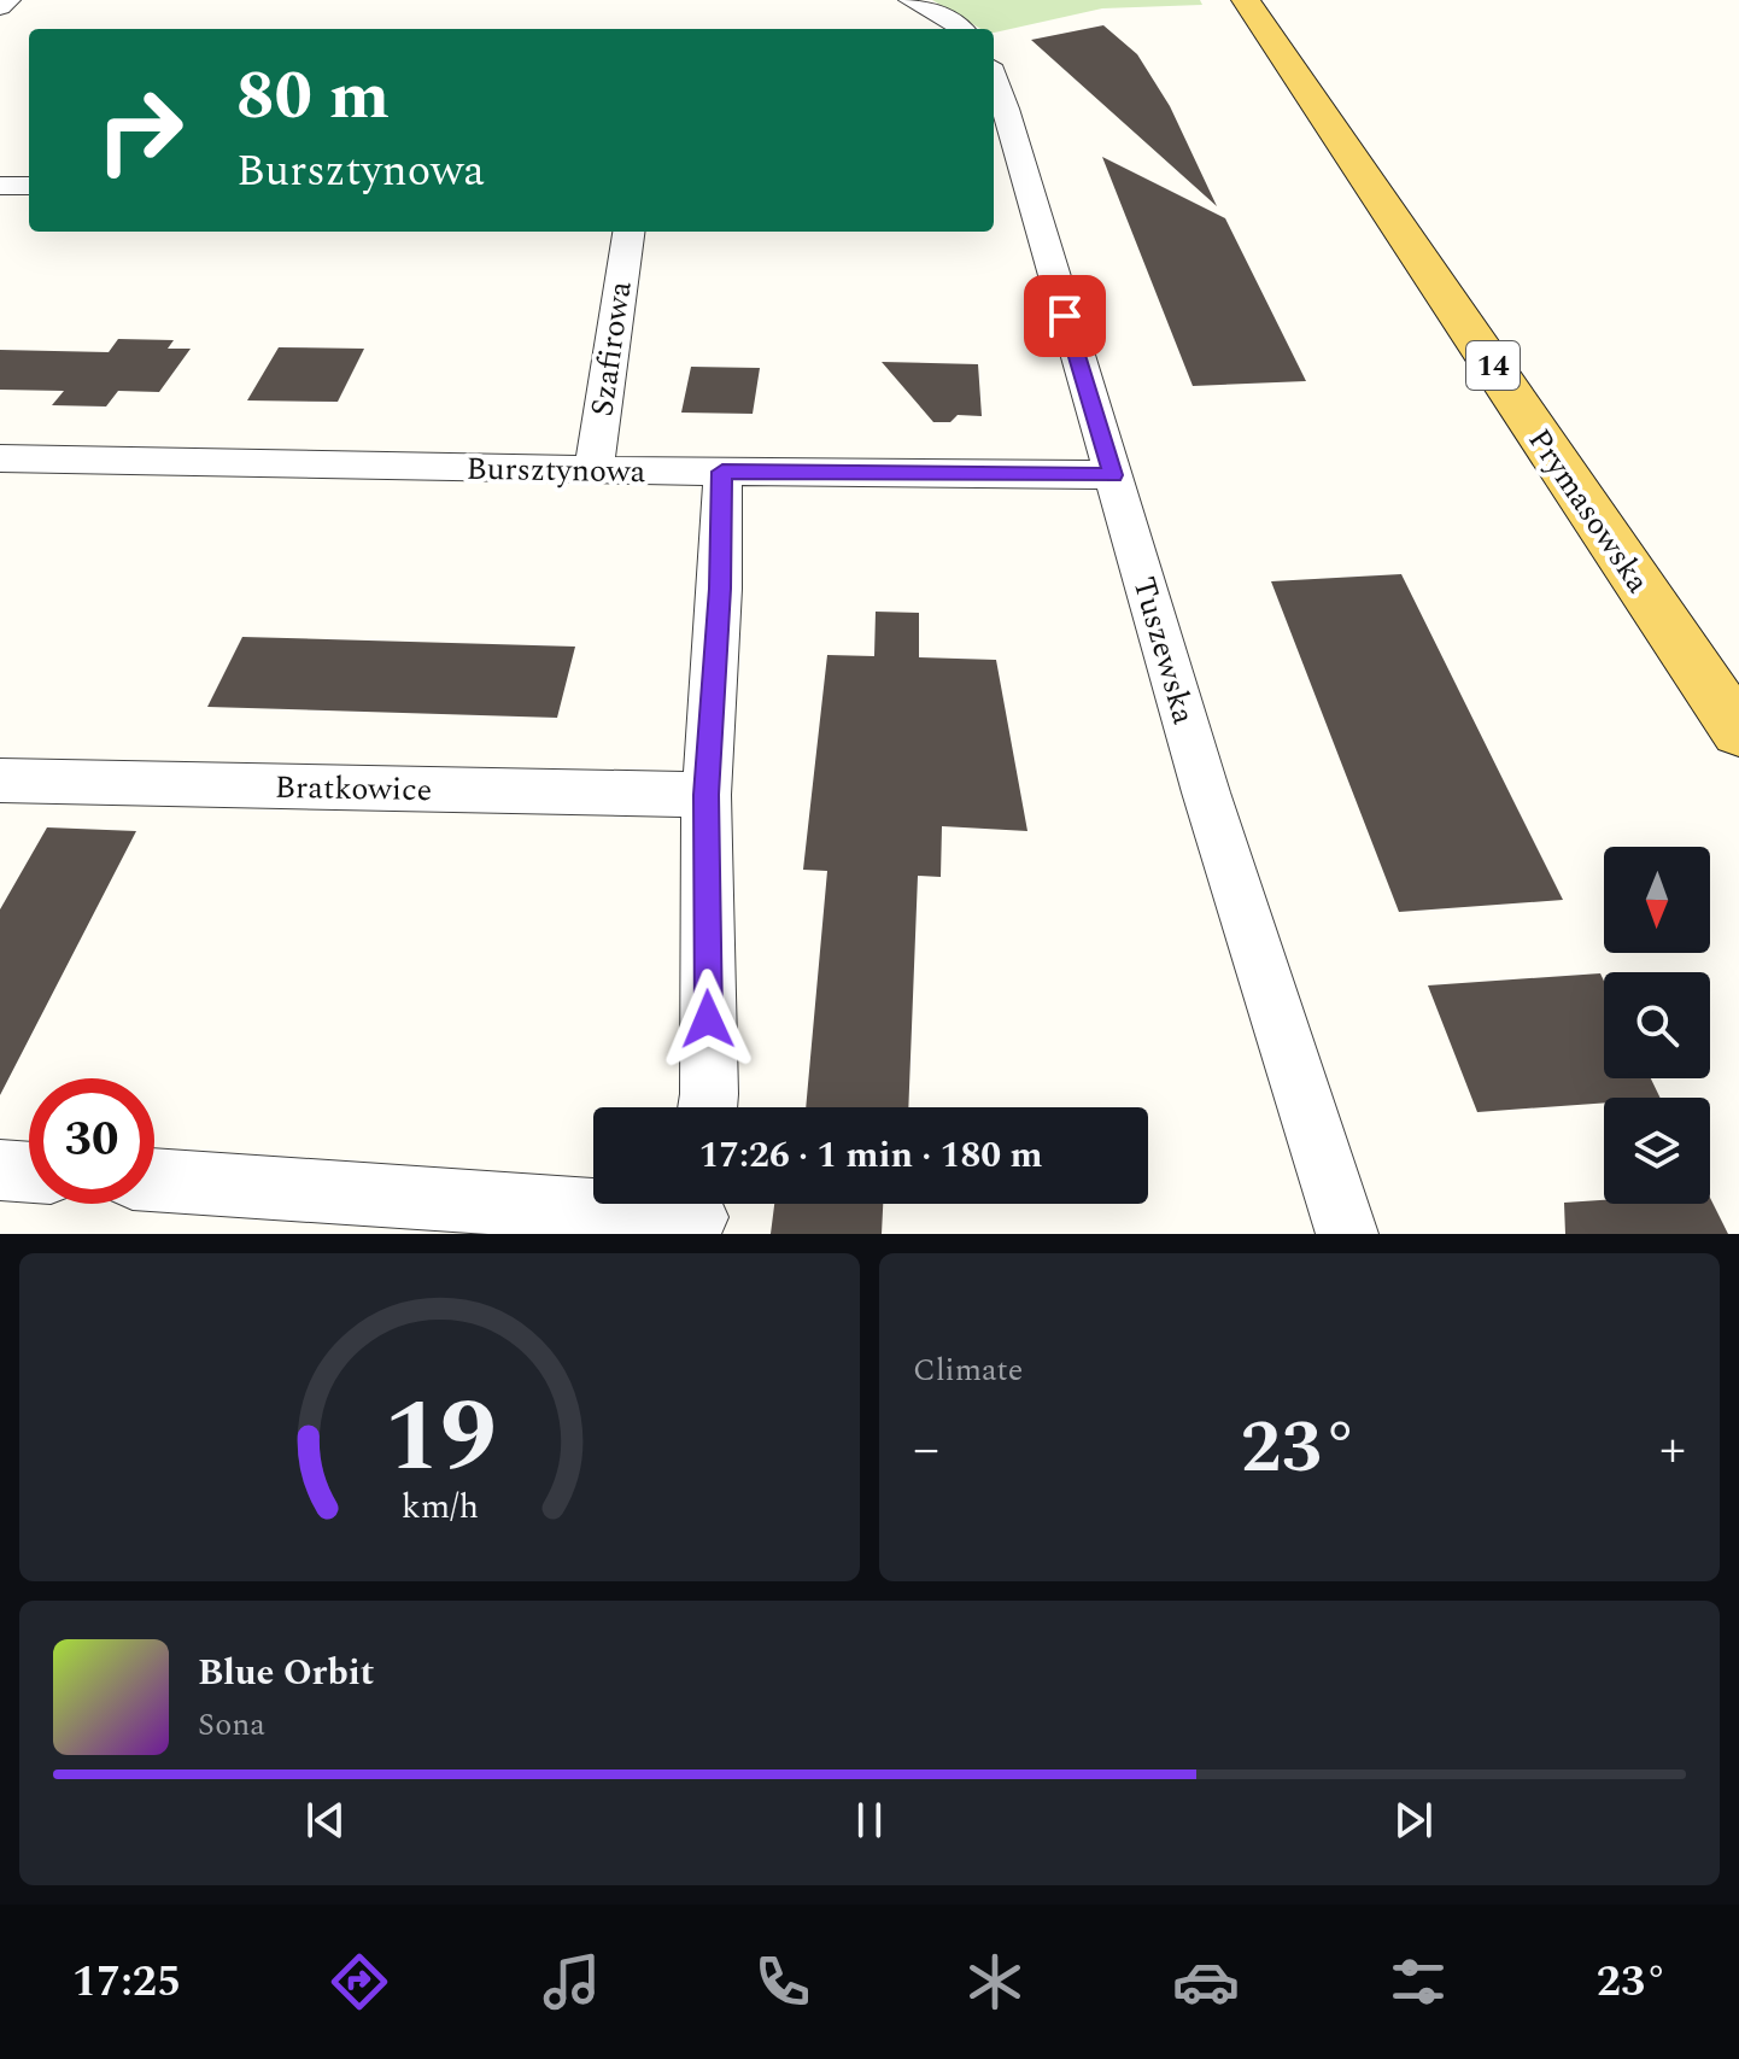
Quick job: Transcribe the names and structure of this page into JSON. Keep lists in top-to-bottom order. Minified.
{"streets":{"main road":["14","Prymasowska"],"street":["Szafirowa","Bursztynowa","Tuszewska","Bratkowice"]},"crossings":[["Szafirowa","Bursztynowa"],["Bursztynowa","Tuszewska"]],"north":"bottom","page":{"turn":["80 m","Bursztynowa"],"limit":"30","trip":"17:26 · 1 min · 180 m","tile":"Climate","heat":["−","23°","+"],"song":["Blue Orbit","Sona"],"tabs":["17:25","23°"],"gauge":["19","km/h"]}}
